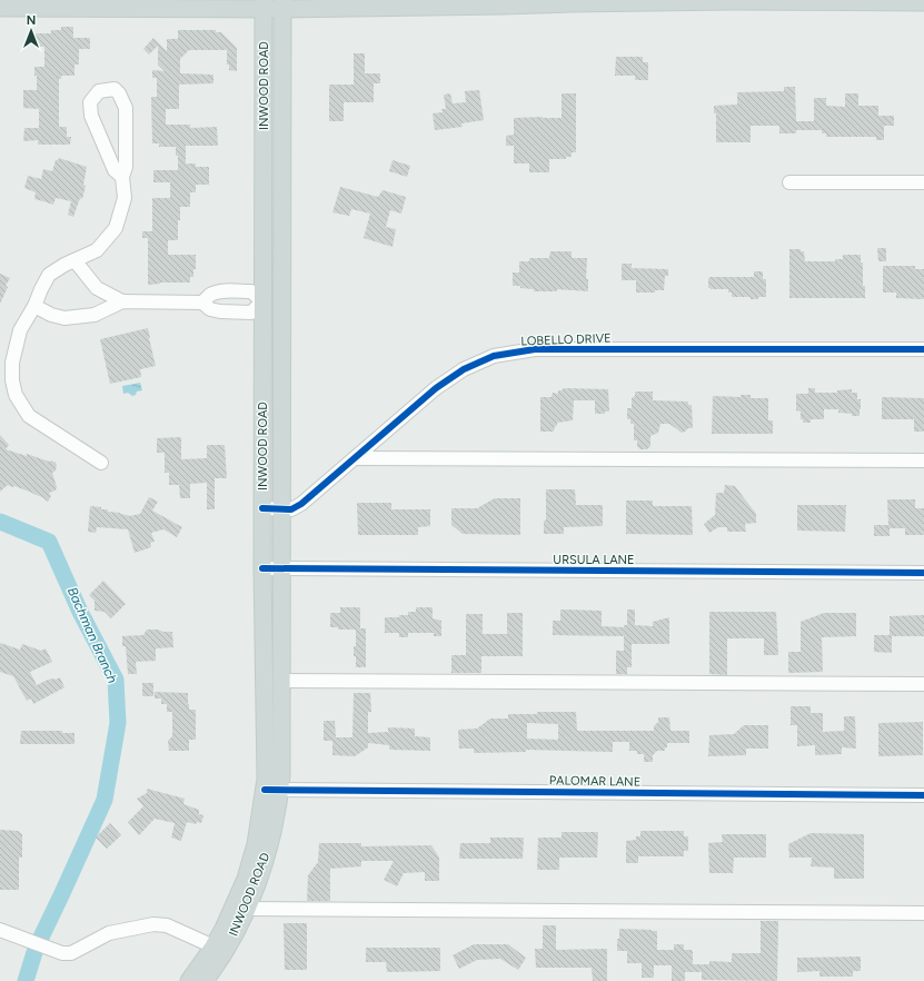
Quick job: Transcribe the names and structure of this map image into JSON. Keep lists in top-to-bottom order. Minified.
{"streets":{"main road":["INWOOD ROAD"],"street":["LOBELLO DRIVE","URSULA LANE","PALOMAR LANE"]},"crossings":[["INWOOD ROAD","LOBELLO DRIVE"],["INWOOD ROAD","URSULA LANE"],["INWOOD ROAD","PALOMAR LANE"]],"water":["Bachman Branch"],"north":"top"}
